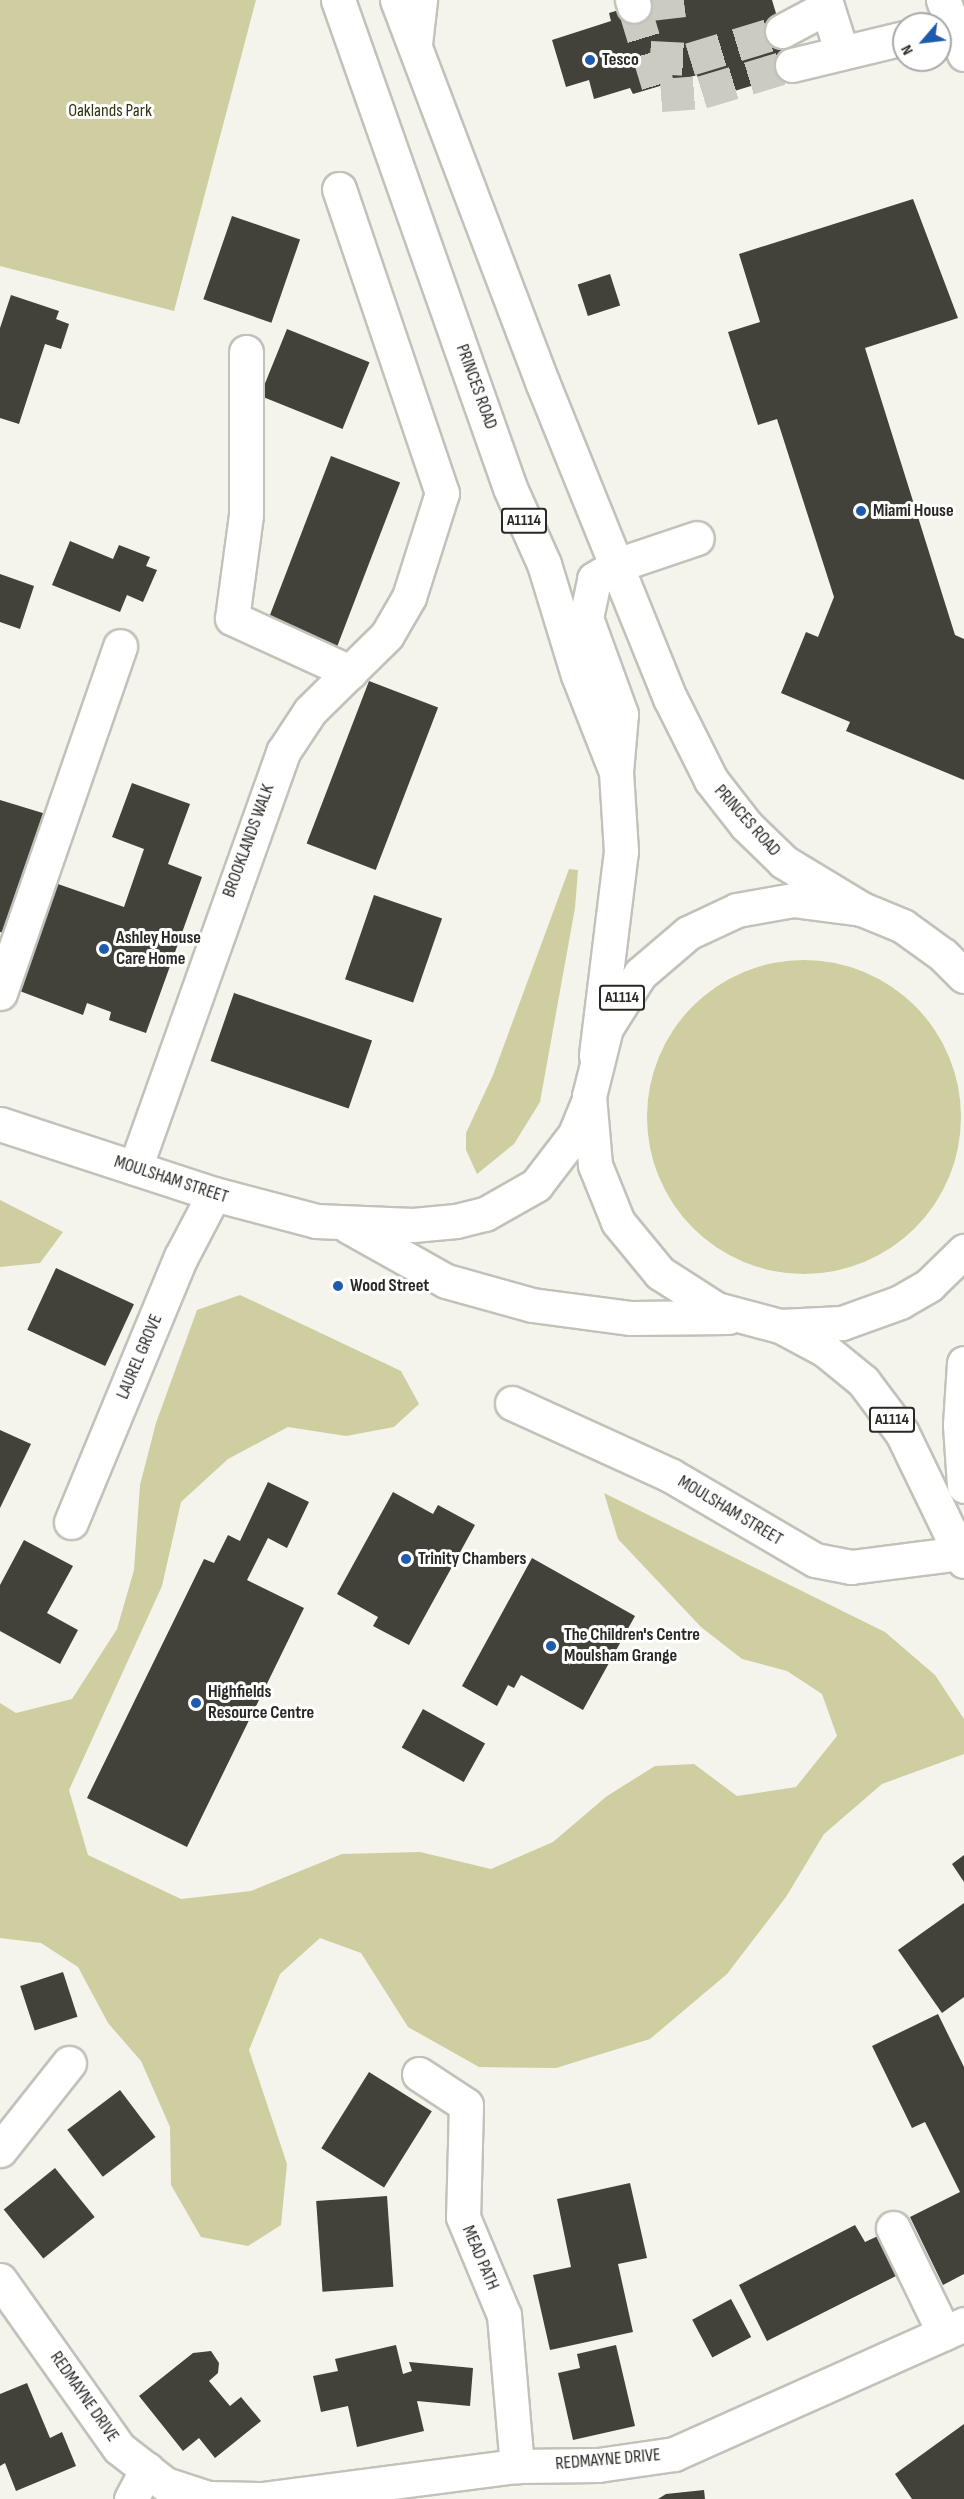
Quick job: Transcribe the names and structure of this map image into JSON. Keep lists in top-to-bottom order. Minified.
{"streets":{"main road":["PRINCES ROAD","A1114","BROOKLANDS WALK","MOULSHAM STREET","LAUREL GROVE","MEAD PATH","REDMAYNE DRIVE"]},"crossings":[["PRINCES ROAD","A1114"],["A1114","MOULSHAM STREET"],["BROOKLANDS WALK","MOULSHAM STREET"],["MOULSHAM STREET","LAUREL GROVE"],["MEAD PATH","REDMAYNE DRIVE"]],"parks":["Oaklands Park"],"places":["Tesco","Miami House","Ashley House Care Home","Wood Street","Trinity Chambers","The Children's Centre Moulsham Grange","Highfields Resource Centre"],"north":"bottom left"}
